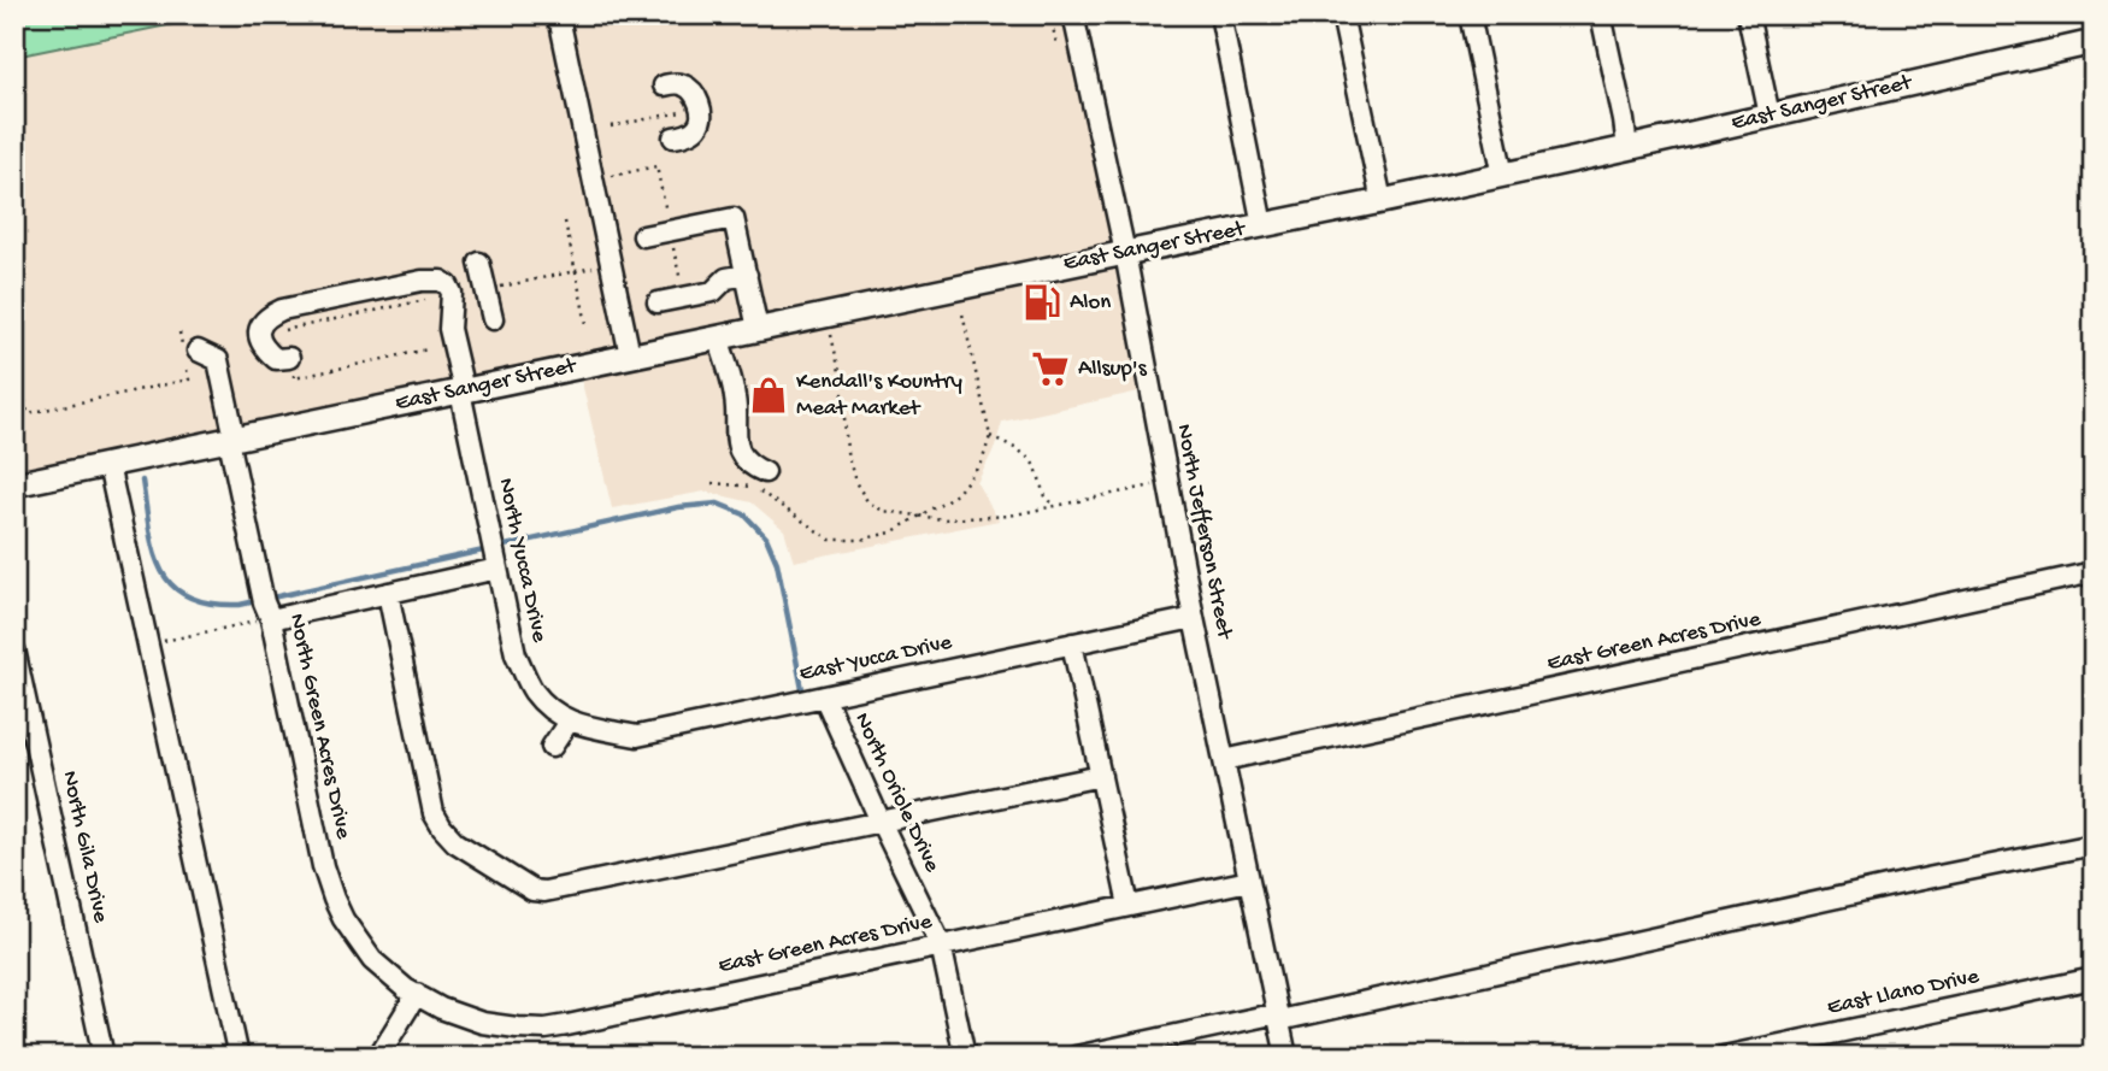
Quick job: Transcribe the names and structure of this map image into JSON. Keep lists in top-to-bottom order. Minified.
{"streets":{"main road":["East Sanger Street"],"street":["North Jefferson Street","North Yucca Drive","East Green Acres Drive","East Yucca Drive","North Green Acres Drive","North Oriole Drive","North Gila Drive","East Llano Drive"]},"crossings":[["East Sanger Street","North Jefferson Street"],["East Sanger Street","North Yucca Drive"],["East Sanger Street","North Green Acres Drive"],["North Jefferson Street","East Green Acres Drive"],["North Jefferson Street","East Yucca Drive"],["North Yucca Drive","East Yucca Drive"],["East Green Acres Drive","North Green Acres Drive"],["East Green Acres Drive","North Oriole Drive"],["East Yucca Drive","North Oriole Drive"]],"places":{"fuel station":["Alon"],"supermarket":["Allsup's"],"shop":["Kendall's Kountry Meat Market"]}}
